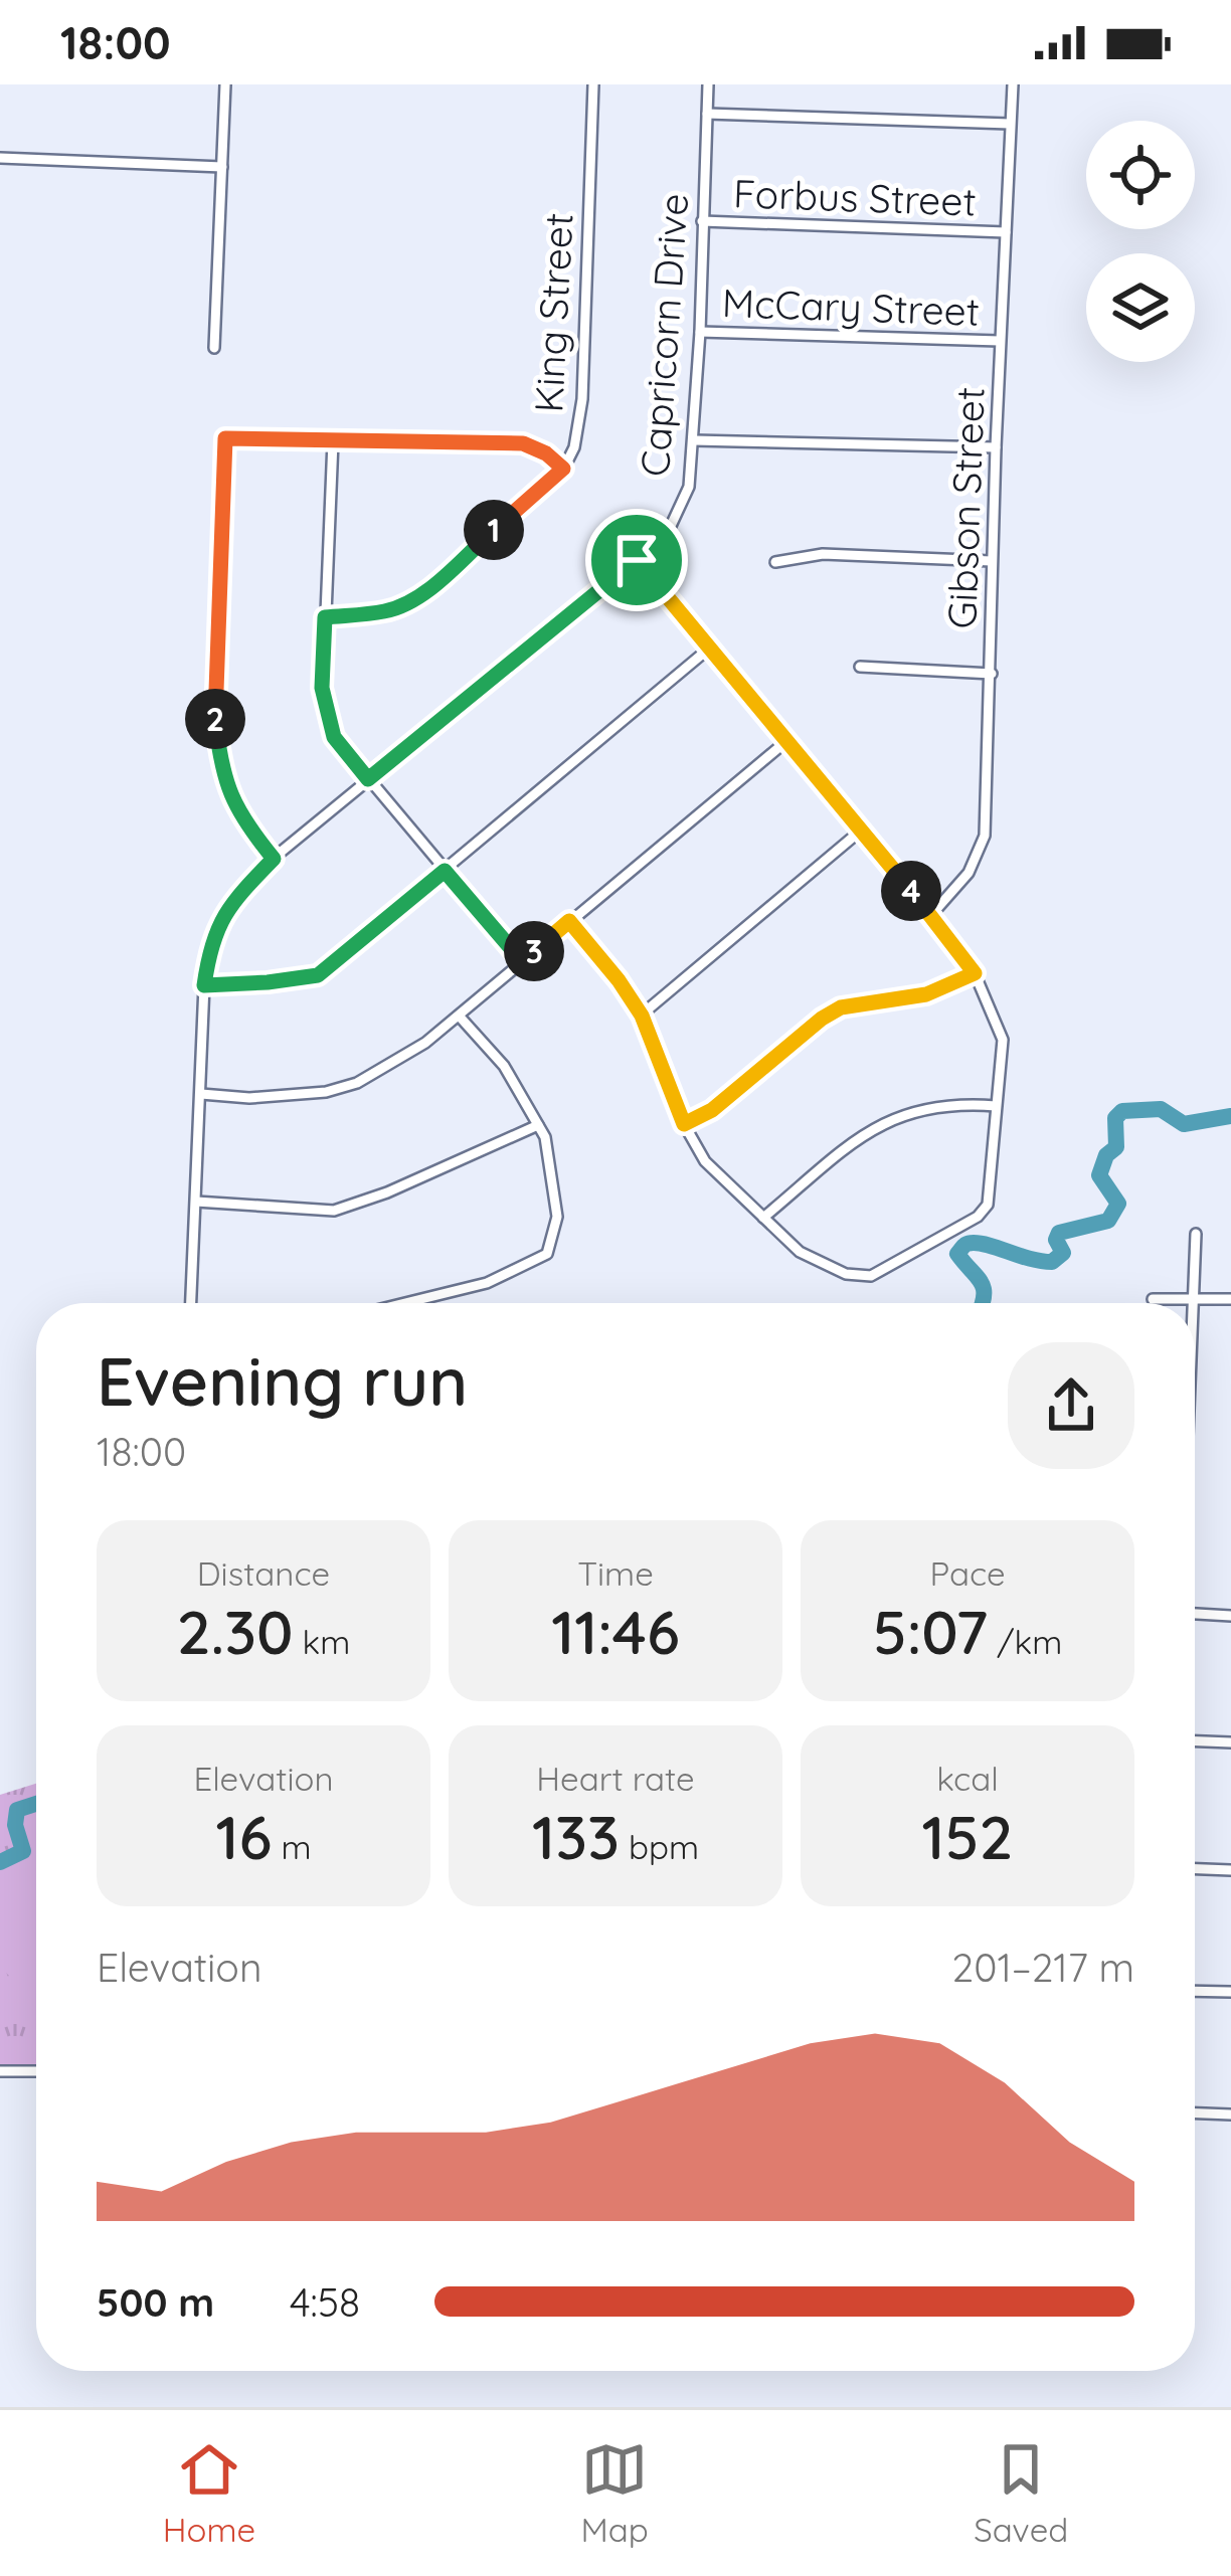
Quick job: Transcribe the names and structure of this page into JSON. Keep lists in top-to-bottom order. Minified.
{"streets":{"street":["Forbus Street","McCary Street","King Street","Capricorn Drive","Gibson Street"]},"crossings":[["Forbus Street","Capricorn Drive"],["Forbus Street","Gibson Street"],["McCary Street","Capricorn Drive"],["McCary Street","Gibson Street"]],"page":{"status":"18:00","pins":["1","2","4","3"],"heading":["Evening run","18:00"],"stats":[["Distance","2.30 km"],["Time","11:46"],["Pace","5:07 /km"],["Elevation","16 m"],["Heart rate","133 bpm"],["kcal","152"]],"chart":["Elevation","201–217 m"],"list":[{"name":"500 m","note":"4:58"}],"tabs":["Home","Map","Saved"]}}
